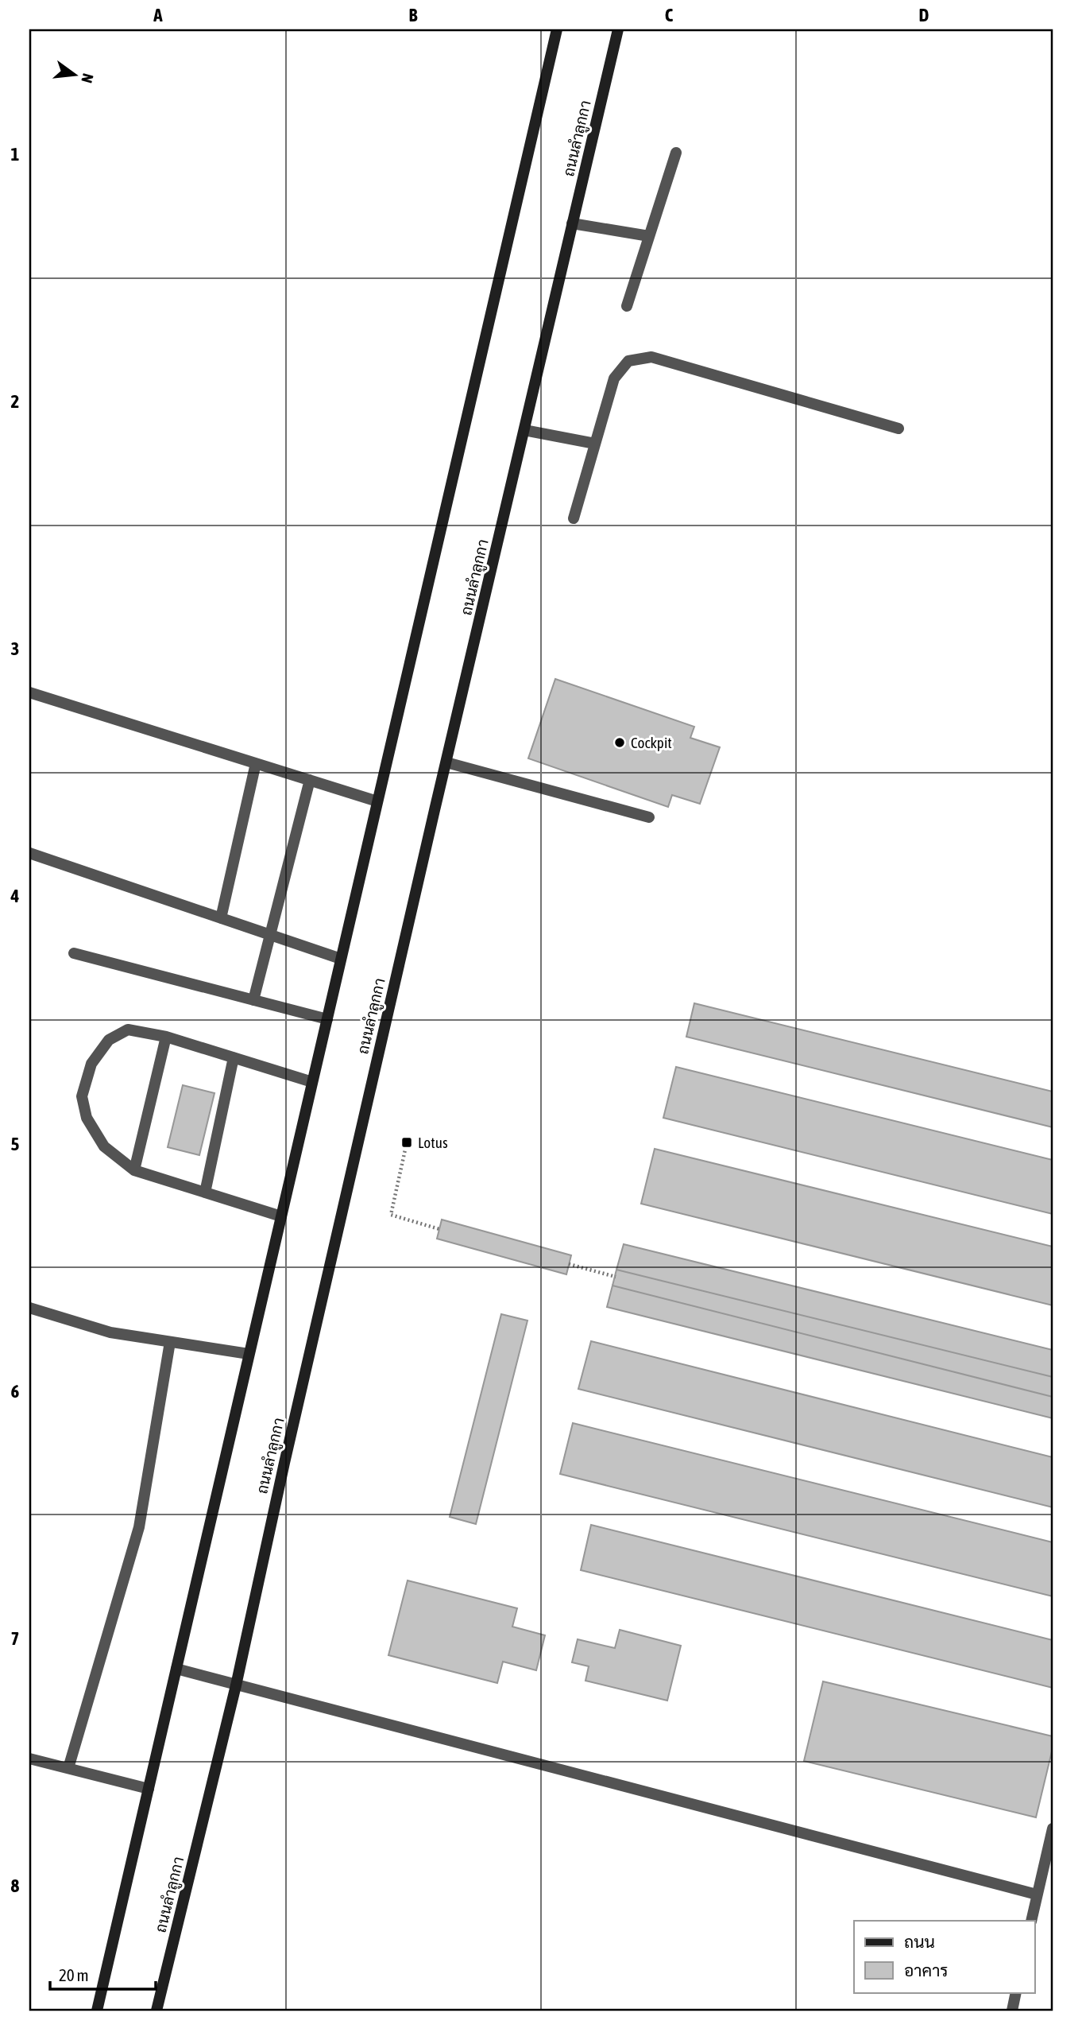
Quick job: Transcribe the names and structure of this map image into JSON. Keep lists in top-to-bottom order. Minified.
{"streets":{"main road":["ถนนลำลูกกา"]},"places":{"other":["Cockpit"],"transit":["Lotus"]},"legend":["ถนน","อาคาร"],"scale_bar":"20 m","north":"right","grid":{"columns":["A","B","C","D"],"rows":["1","2","3","4","5","6","7","8"]}}
